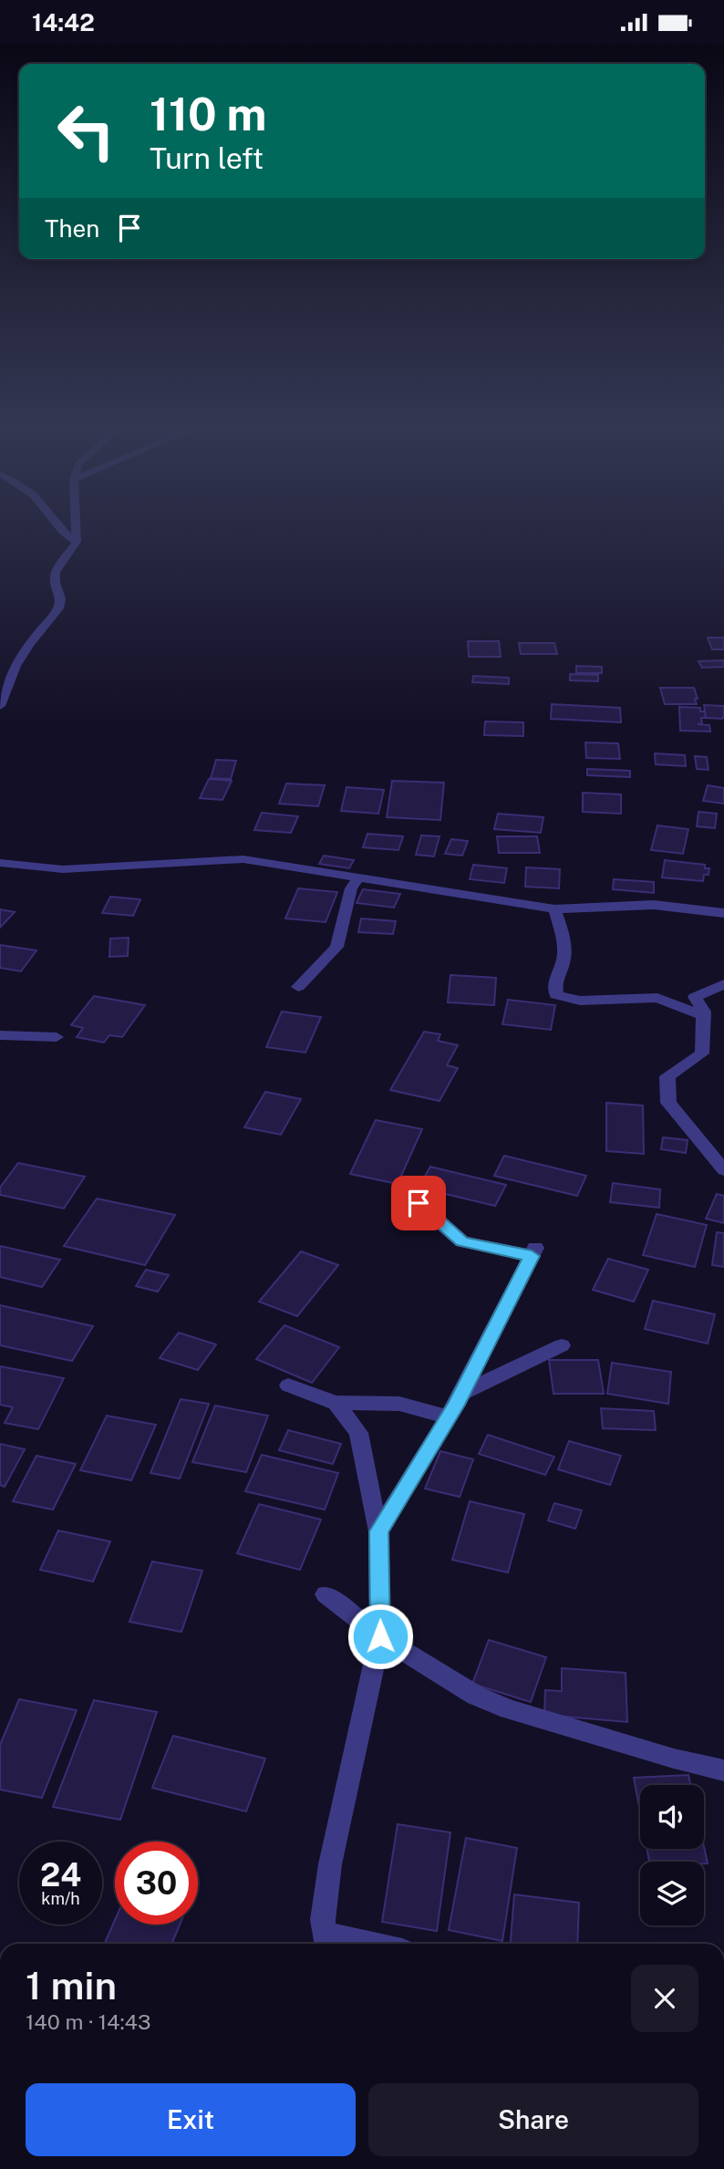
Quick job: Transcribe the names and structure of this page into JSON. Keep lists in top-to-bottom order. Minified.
{"page":{"status":"14:42","turn":["110 m","Turn left"],"then":"Then","speed":"24 km/h","limit":"30","heading":["1 min","140 m · 14:43"],"buttons":["Exit","Share"]}}
